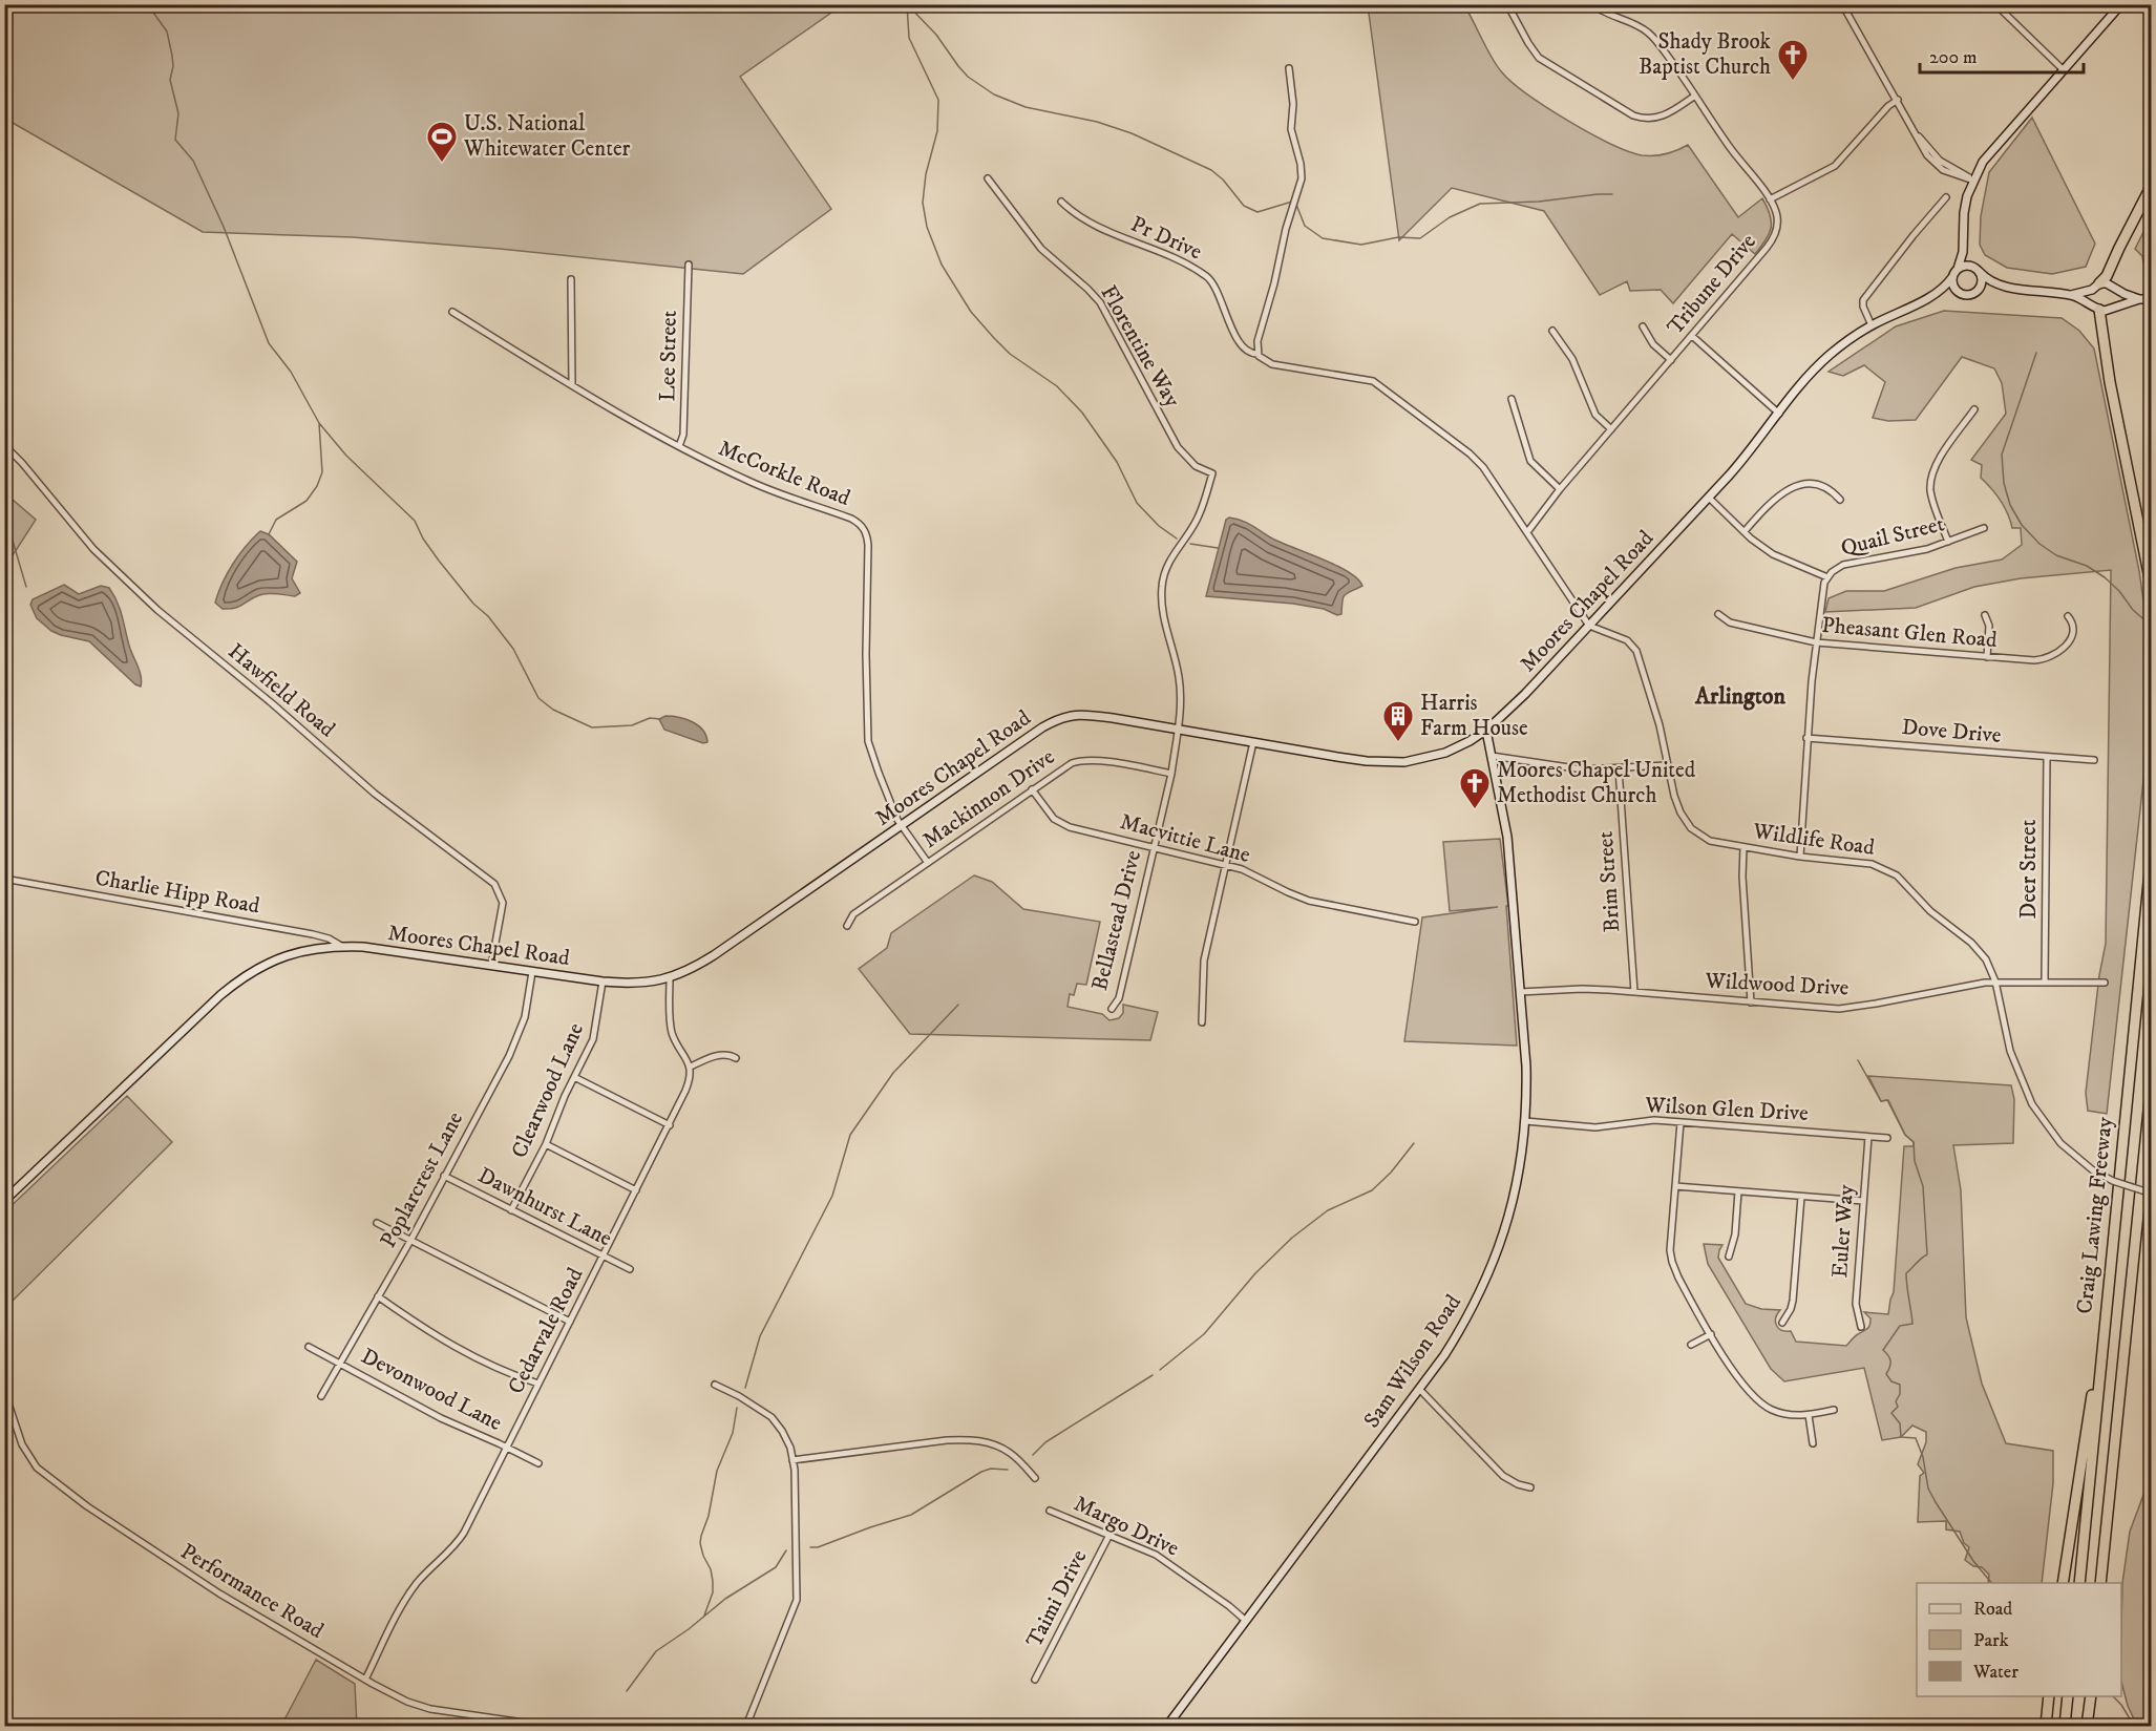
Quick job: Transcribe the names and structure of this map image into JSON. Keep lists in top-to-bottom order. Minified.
{"streets":{"highway":["Craig Lawing Freeway"],"main road":["Moores Chapel Road","Sam Wilson Road"],"street":["Pr Drive","Tribune Drive","Florentine Way","Lee Street","McCorkle Road","Quail Street","Pheasant Glen Road","Hawfield Road","Dove Drive","Mackinnon Drive","Macvittie Lane","Wildlife Road","Deer Street","Brim Street","Charlie Hipp Road","Bellastead Drive","Wildwood Drive","Clearwood Lane","Wilson Glen Drive","Poplarcrest Lane","Dawnhurst Lane","Euler Way","Cedarvale Road","Devonwood Lane","Margo Drive","Performance Road","Taimi Drive"]},"crossings":[["Pr Drive","Tribune Drive"],["Pr Drive","Moores Chapel Road"],["Pr Drive","Wildlife Road"],["Florentine Way","Bellastead Drive"],["Lee Street","McCorkle Road"],["McCorkle Road","Moores Chapel Road"],["McCorkle Road","Mackinnon Drive"],["Quail Street","Pheasant Glen Road"],["Quail Street","Dove Drive"],["Quail Street","Wildlife Road"],["Moores Chapel Road","Hawfield Road"],["Moores Chapel Road","Wildlife Road"],["Moores Chapel Road","Charlie Hipp Road"],["Moores Chapel Road","Bellastead Drive"],["Moores Chapel Road","Clearwood Lane"],["Moores Chapel Road","Poplarcrest Lane"],["Moores Chapel Road","Sam Wilson Road"],["Dove Drive","Deer Street"],["Mackinnon Drive","Macvittie Lane"],["Mackinnon Drive","Bellastead Drive"],["Macvittie Lane","Bellastead Drive"],["Wildlife Road","Wildwood Drive"],["Deer Street","Wildwood Drive"],["Brim Street","Wildwood Drive"],["Wildwood Drive","Sam Wilson Road"],["Clearwood Lane","Dawnhurst Lane"],["Wilson Glen Drive","Euler Way"],["Wilson Glen Drive","Sam Wilson Road"],["Poplarcrest Lane","Dawnhurst Lane"],["Poplarcrest Lane","Devonwood Lane"],["Dawnhurst Lane","Cedarvale Road"],["Cedarvale Road","Devonwood Lane"],["Cedarvale Road","Performance Road"],["Sam Wilson Road","Margo Drive"],["Margo Drive","Taimi Drive"]],"districts":["Arlington"],"places":{"church":["Shady Brook Baptist Church","Moores Chapel United Methodist Church"],"sports":["U.S. National Whitewater Center"],"building":["Harris Farm House"]},"legend":["Road","Park","Water"],"scale_bar":"200 m"}
